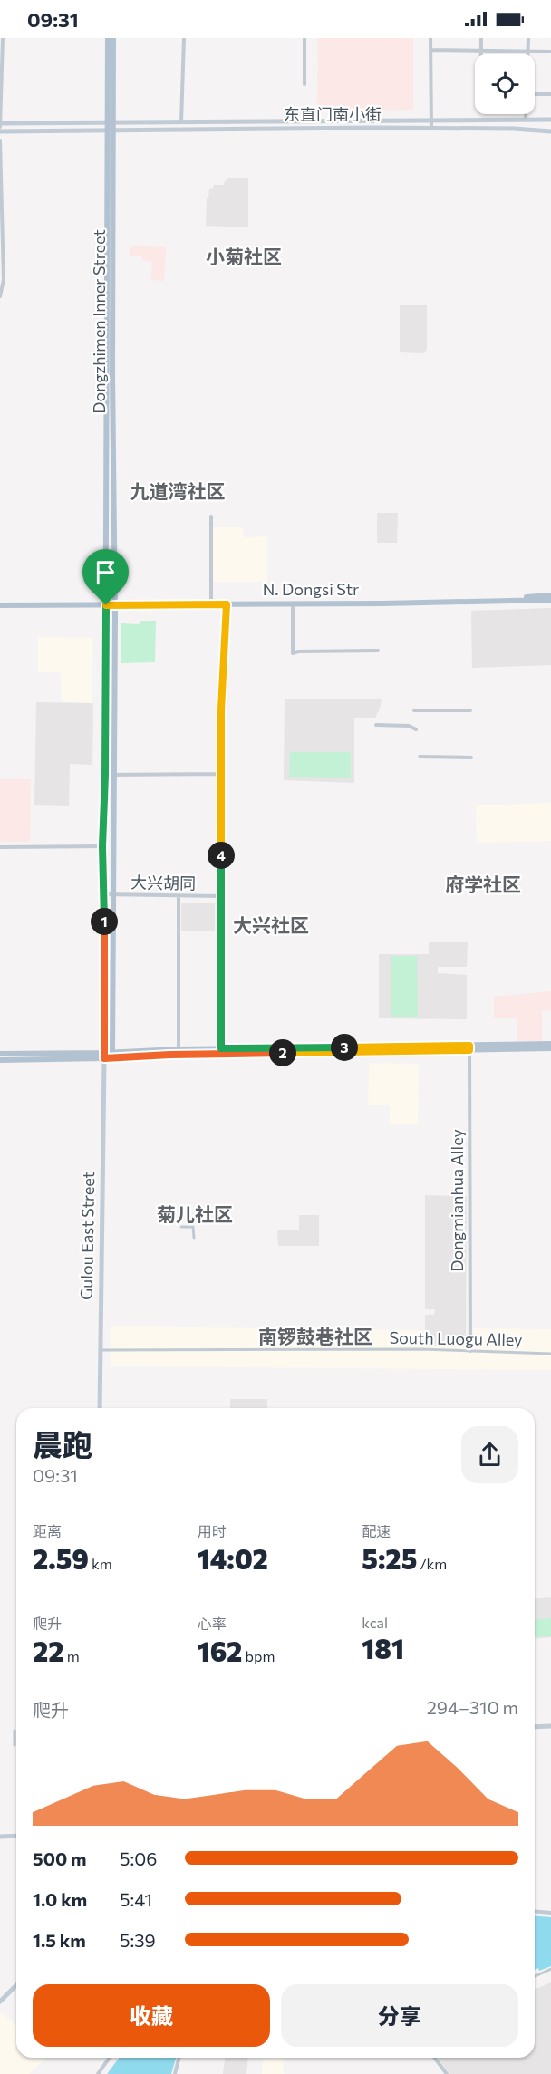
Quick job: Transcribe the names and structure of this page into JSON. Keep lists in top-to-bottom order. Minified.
{"streets":{"main road":["东直门南小街","Dongzhimen Inner Street","N. Dongsi Str","Gulou East Street"],"street":["大兴胡同","Dongmianhua Alley","South Luogu Alley"]},"crossings":[["东直门南小街","Dongzhimen Inner Street"],["Dongzhimen Inner Street","N. Dongsi Str"],["Dongzhimen Inner Street","大兴胡同"],["Dongmianhua Alley","South Luogu Alley"],["Gulou East Street","South Luogu Alley"]],"districts":["小菊社区","九道湾社区","府学社区","大兴社区","菊儿社区","南锣鼓巷社区"],"page":{"status":"09:31","pins":["4","1","3","2"],"heading":["晨跑","09:31"],"stats":[["距离","2.59 km"],["用时","14:02"],["配速","5:25 /km"],["爬升","22 m"],["心率","162 bpm"],["kcal","181"]],"chart":["爬升","294–310 m"],"list":[{"name":"500 m","note":"5:06"},{"name":"1.0 km","note":"5:41"},{"name":"1.5 km","note":"5:39"}],"buttons":["收藏","分享"]}}
